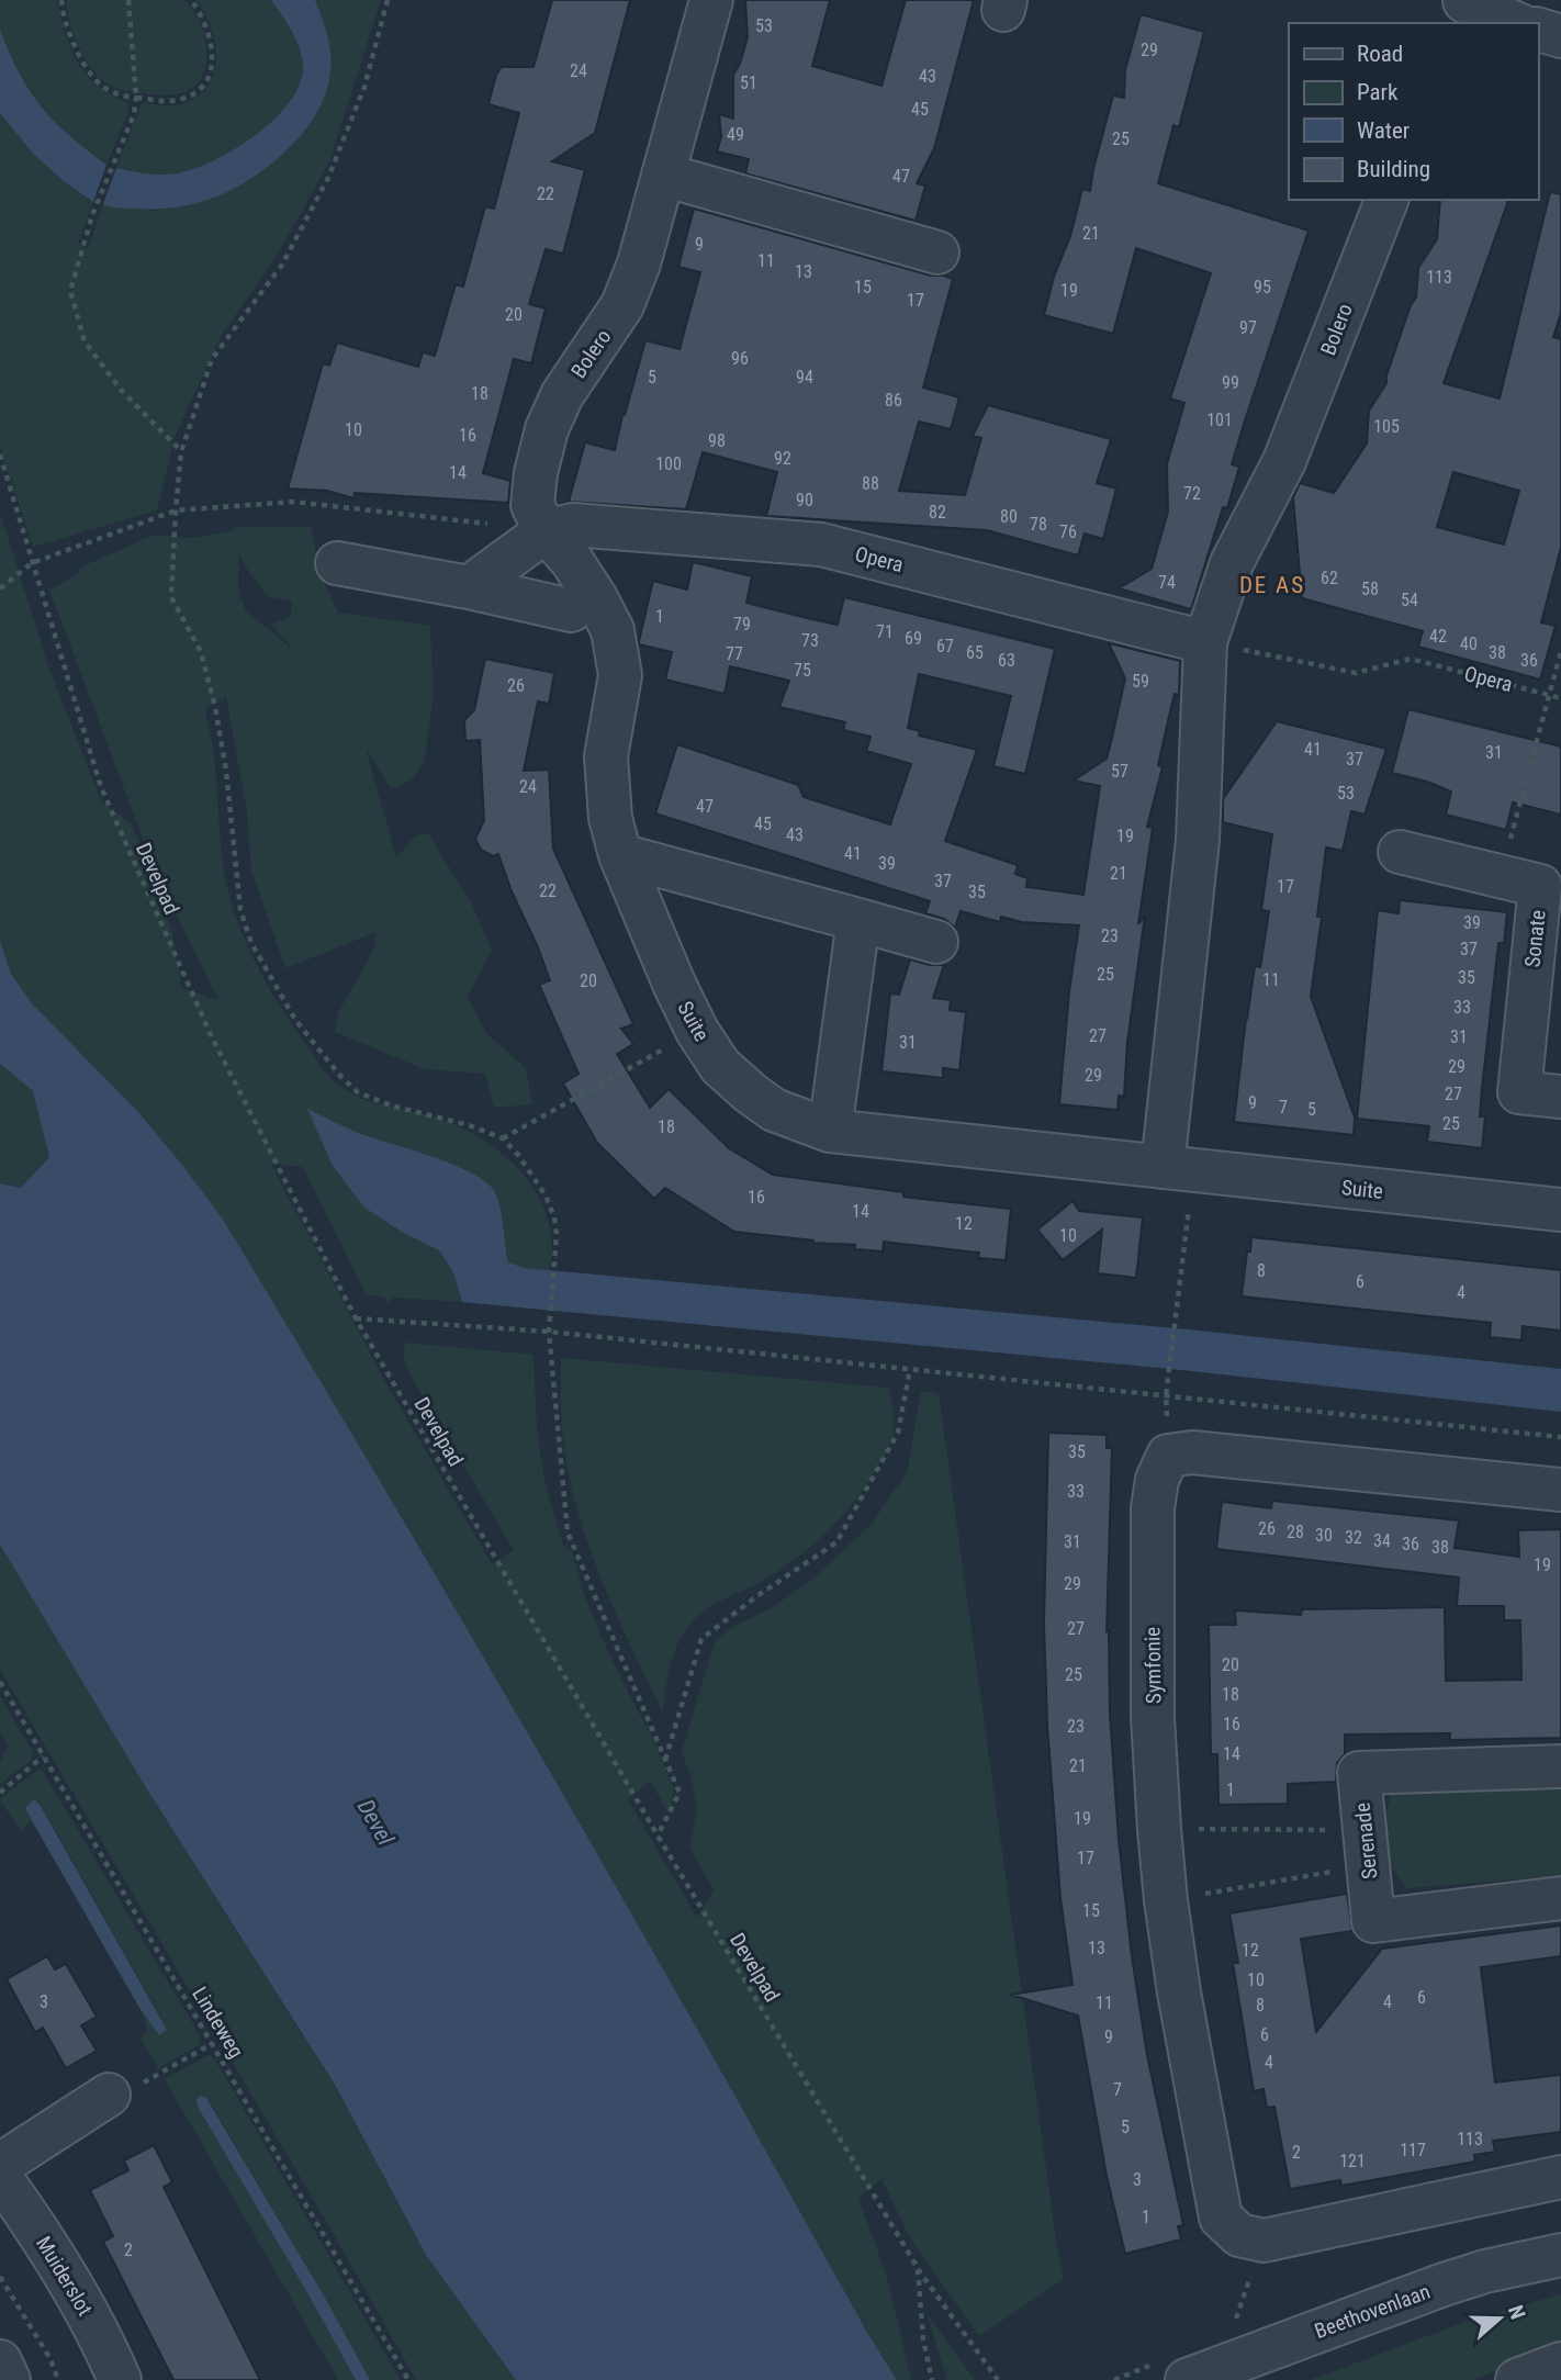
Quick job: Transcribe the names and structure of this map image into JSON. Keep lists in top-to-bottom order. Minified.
{"streets":{"street":["Bolero","Opera","Sonate","Suite","Symfonie","Serenade","Muiderslot","Beethovenlaan"],"path":["Develpad","Lindeweg"]},"crossings":[["Bolero","Opera"],["Bolero","Suite"],["Opera","Suite"]],"districts":["DE AS"],"water":["Devel"],"house_numbers":["53","29","24","43","51","45","49","25","47","22","21","9","11","13","113","15","95","19","17","20","97","96","5","94","99","18","86","101","105","10","16","98","92","100","14","88","72","90","82","80","78","76","62","74","58","54","1","79","71","42","69","73","40","67","65","38","77","63","36","75","59","26","41","31","37","57","24","53","47","45","43","19","41","39","21","37","17","22","35","39","23","37","25","35","11","20","33","27","31","31","29","29","27","9","7","5","25","18","16","14","12","10","8","6","4","35","33","26","28","30","32","34","31","36","38","19","29","27","20","25","18","16","23","14","21","1","19","17","15","13","12","10","6","3","4","11","8","6","9","4","7","5","113","117","2","121","3","1","2"],"legend":["Road","Park","Water","Building"],"north":"right"}
